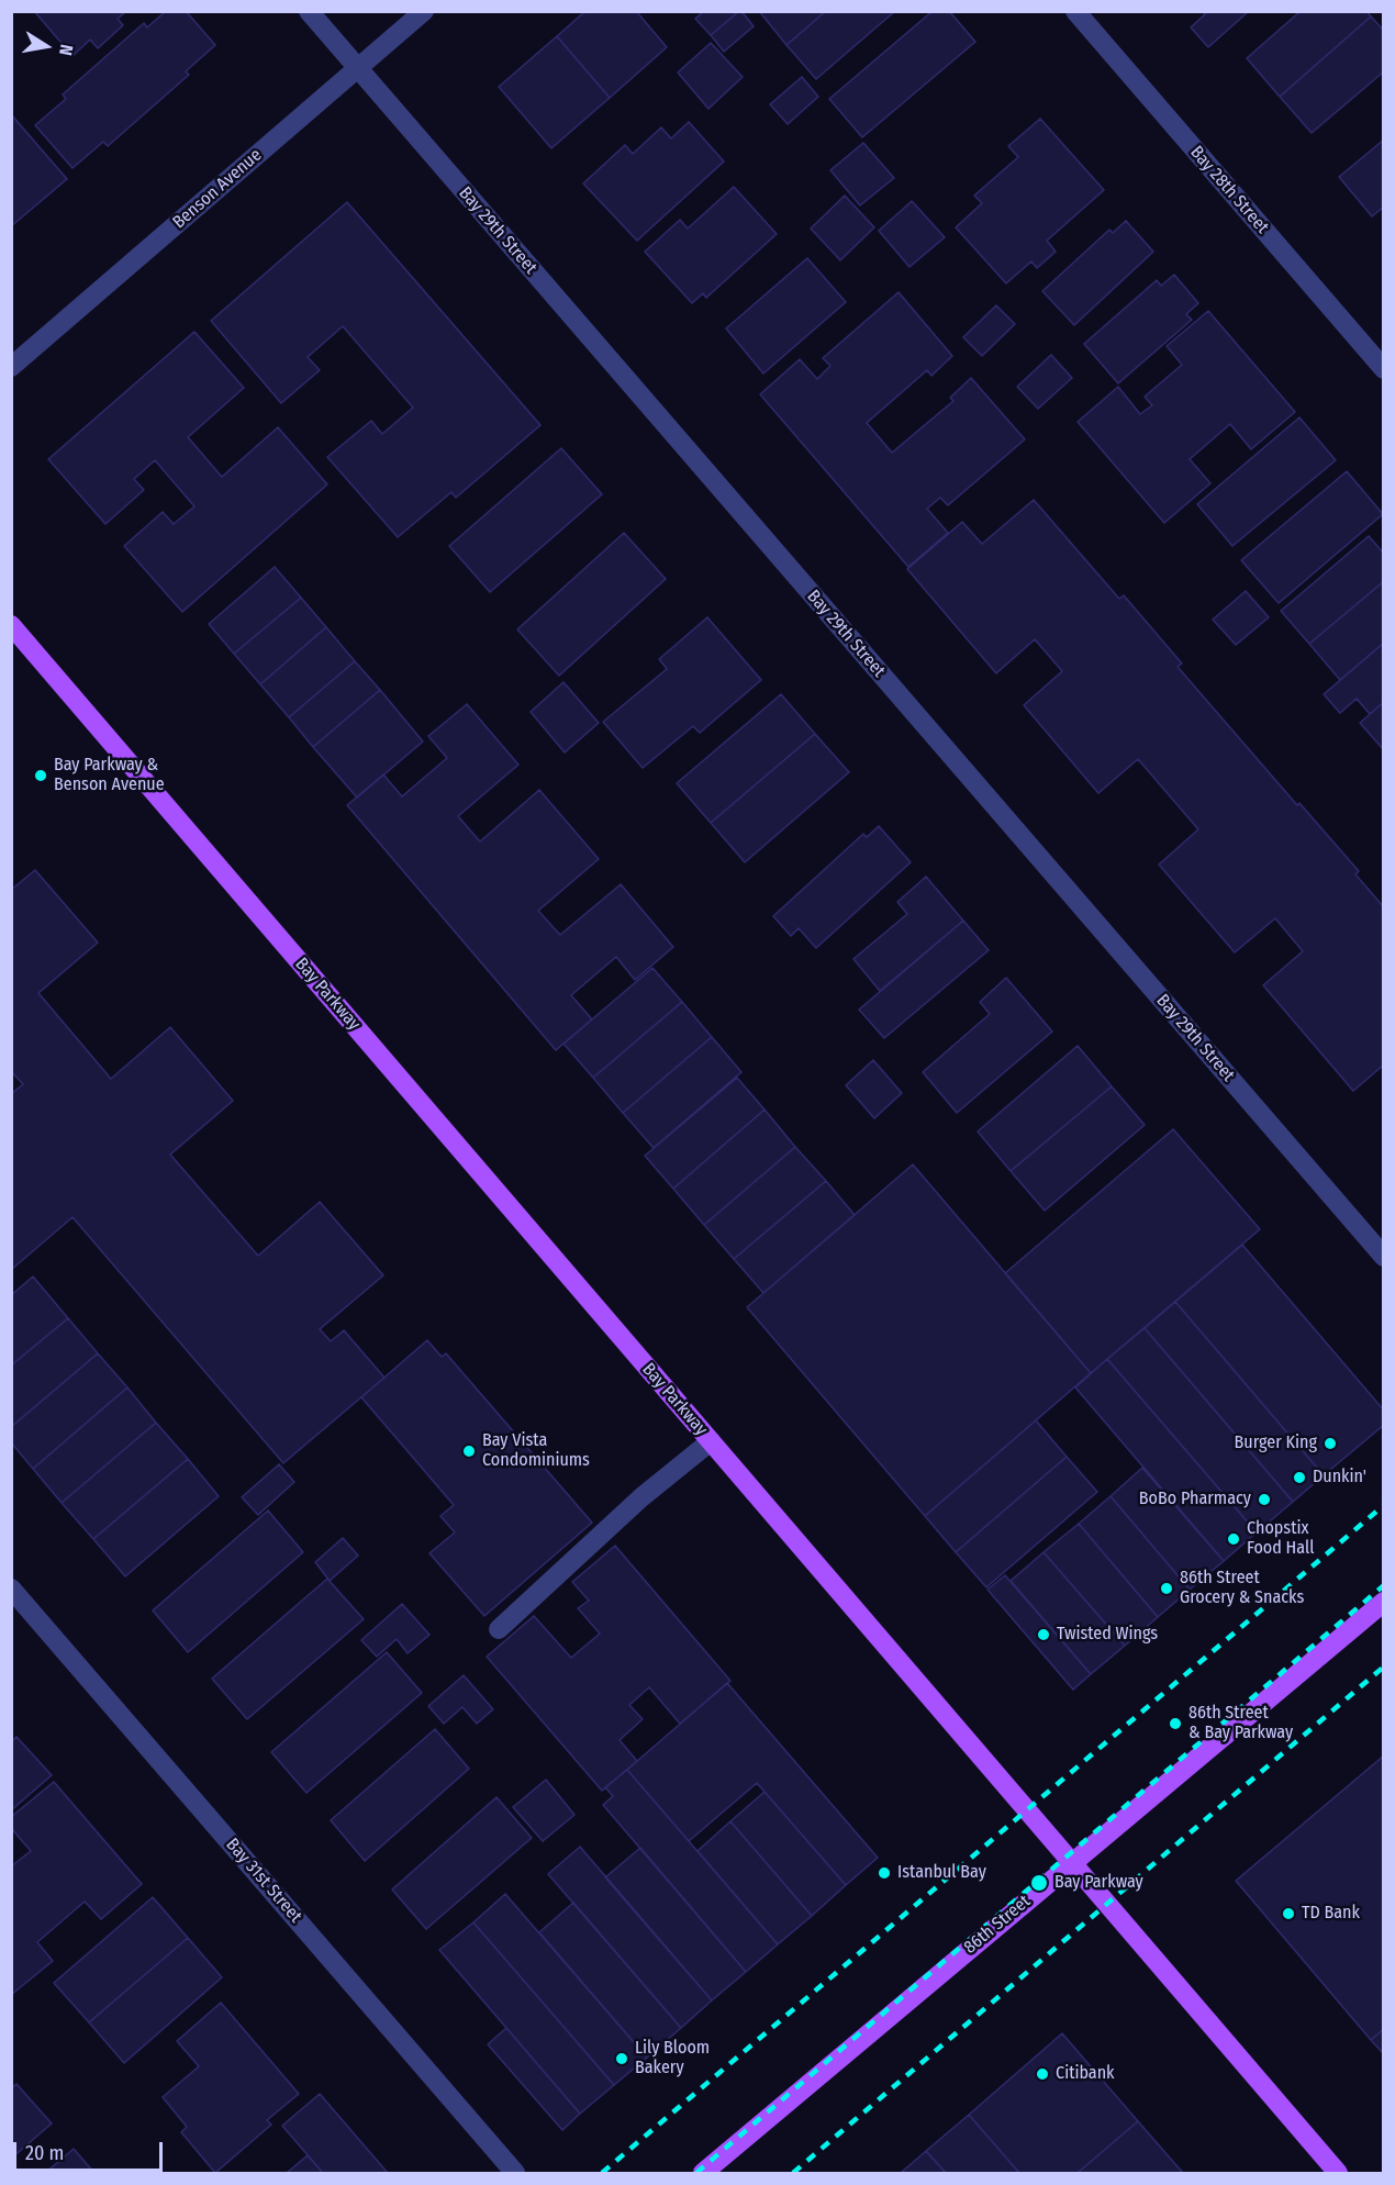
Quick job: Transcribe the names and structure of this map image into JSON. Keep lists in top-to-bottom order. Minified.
{"streets":{"main road":["Bay Parkway","86th Street"],"street":["Benson Avenue","Bay 28th Street","Bay 29th Street","Bay 31st Street"]},"crossings":[["Benson Avenue","Bay 29th Street"],["Bay Parkway","86th Street"]],"places":["Bay Parkway & Benson Avenue","Burger King","Bay Vista Condominiums","Dunkin'","BoBo Pharmacy","Chopstix Food Hall","86th Street Grocery & Snacks","Twisted Wings","86th Street & Bay Parkway","Istanbul Bay","Bay Parkway","TD Bank","Lily Bloom Bakery","Citibank"],"scale_bar":"20 m","north":"right"}
